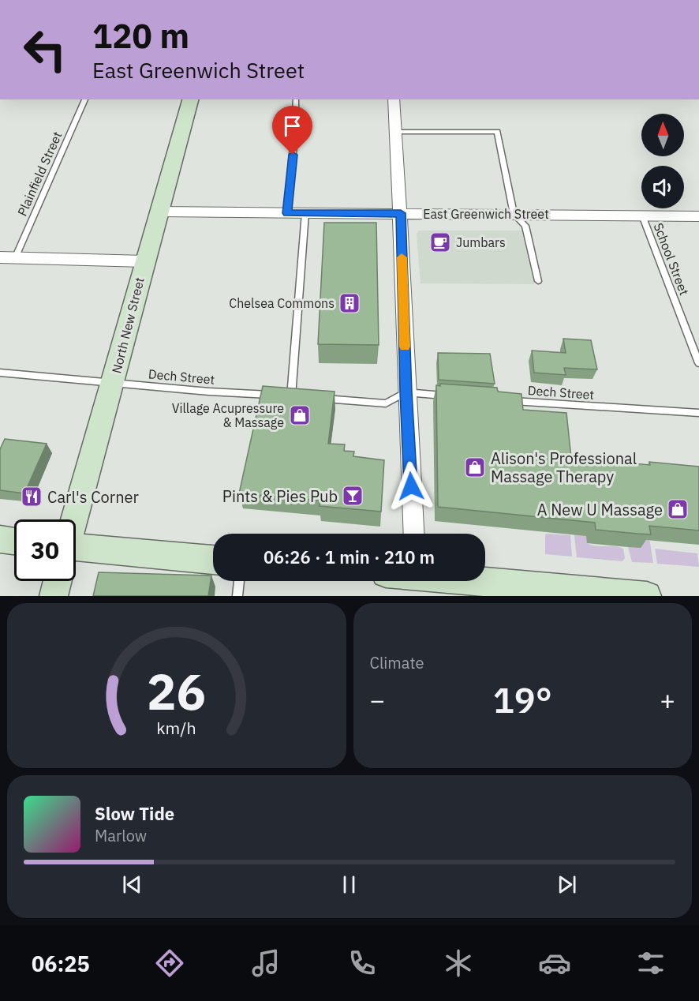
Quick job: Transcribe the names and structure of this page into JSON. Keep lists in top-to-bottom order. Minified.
{"streets":{"street":["East Greenwich Street","North New Street"],"lane":["Plainfield Street","School Street","Dech Street"]},"crossings":[["East Greenwich Street","School Street"],["East Greenwich Street","North New Street"],["East Greenwich Street","Dech Street"],["North New Street","Dech Street"]],"places":{"cafe":["Jumbars"],"building":["Chelsea Commons"],"shop":["Village Acupressure & Massage","Alison's Professional Massage Therapy","A New U Massage"],"bar":["Pints & Pies Pub"],"restaurant":["Carl's Corner"]},"north":"top","page":{"turn":["120 m","East Greenwich Street"],"limit":"30","trip":"06:26 · 1 min · 210 m","tile":"Climate","heat":["−","19°","+"],"song":["Slow Tide","Marlow"],"tabs":"06:25","gauge":["26","km/h"]}}
